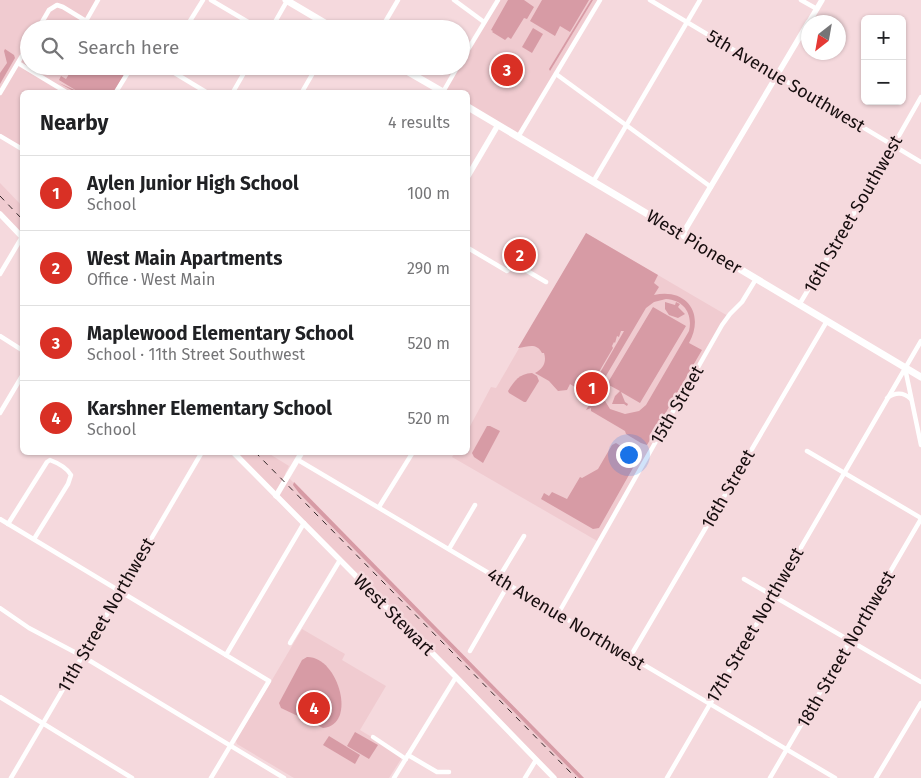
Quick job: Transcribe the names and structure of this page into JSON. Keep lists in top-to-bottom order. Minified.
{"streets":{"main road":["West Pioneer"],"street":["5th Avenue Southwest","16th Street Southwest","15th Street","16th Street","11th Street Northwest","West Stewart","4th Avenue Northwest","17th Street Northwest","18th Street Northwest"]},"crossings":[["5th Avenue Southwest","16th Street Southwest"],["16th Street Southwest","West Pioneer"],["West Pioneer","15th Street"],["West Pioneer","16th Street"],["West Pioneer","17th Street Northwest"],["15th Street","4th Avenue Northwest"],["16th Street","4th Avenue Northwest"],["4th Avenue Northwest","17th Street Northwest"],["4th Avenue Northwest","18th Street Northwest"]],"north":"bottom left","page":{"map_buttons":["+","−"],"search":"Search here","pins":["3","2","1","4"],"heading":["Nearby","4 results"],"list":[{"mark":"1","name":"Aylen Junior High School","note":"School","value":"100 m"},{"mark":"2","name":"West Main Apartments","note":"Office · West Main","value":"290 m"},{"mark":"3","name":"Maplewood Elementary School","note":"School · 11th Street Southwest","value":"520 m"},{"mark":"4","name":"Karshner Elementary School","note":"School","value":"520 m"}]}}
